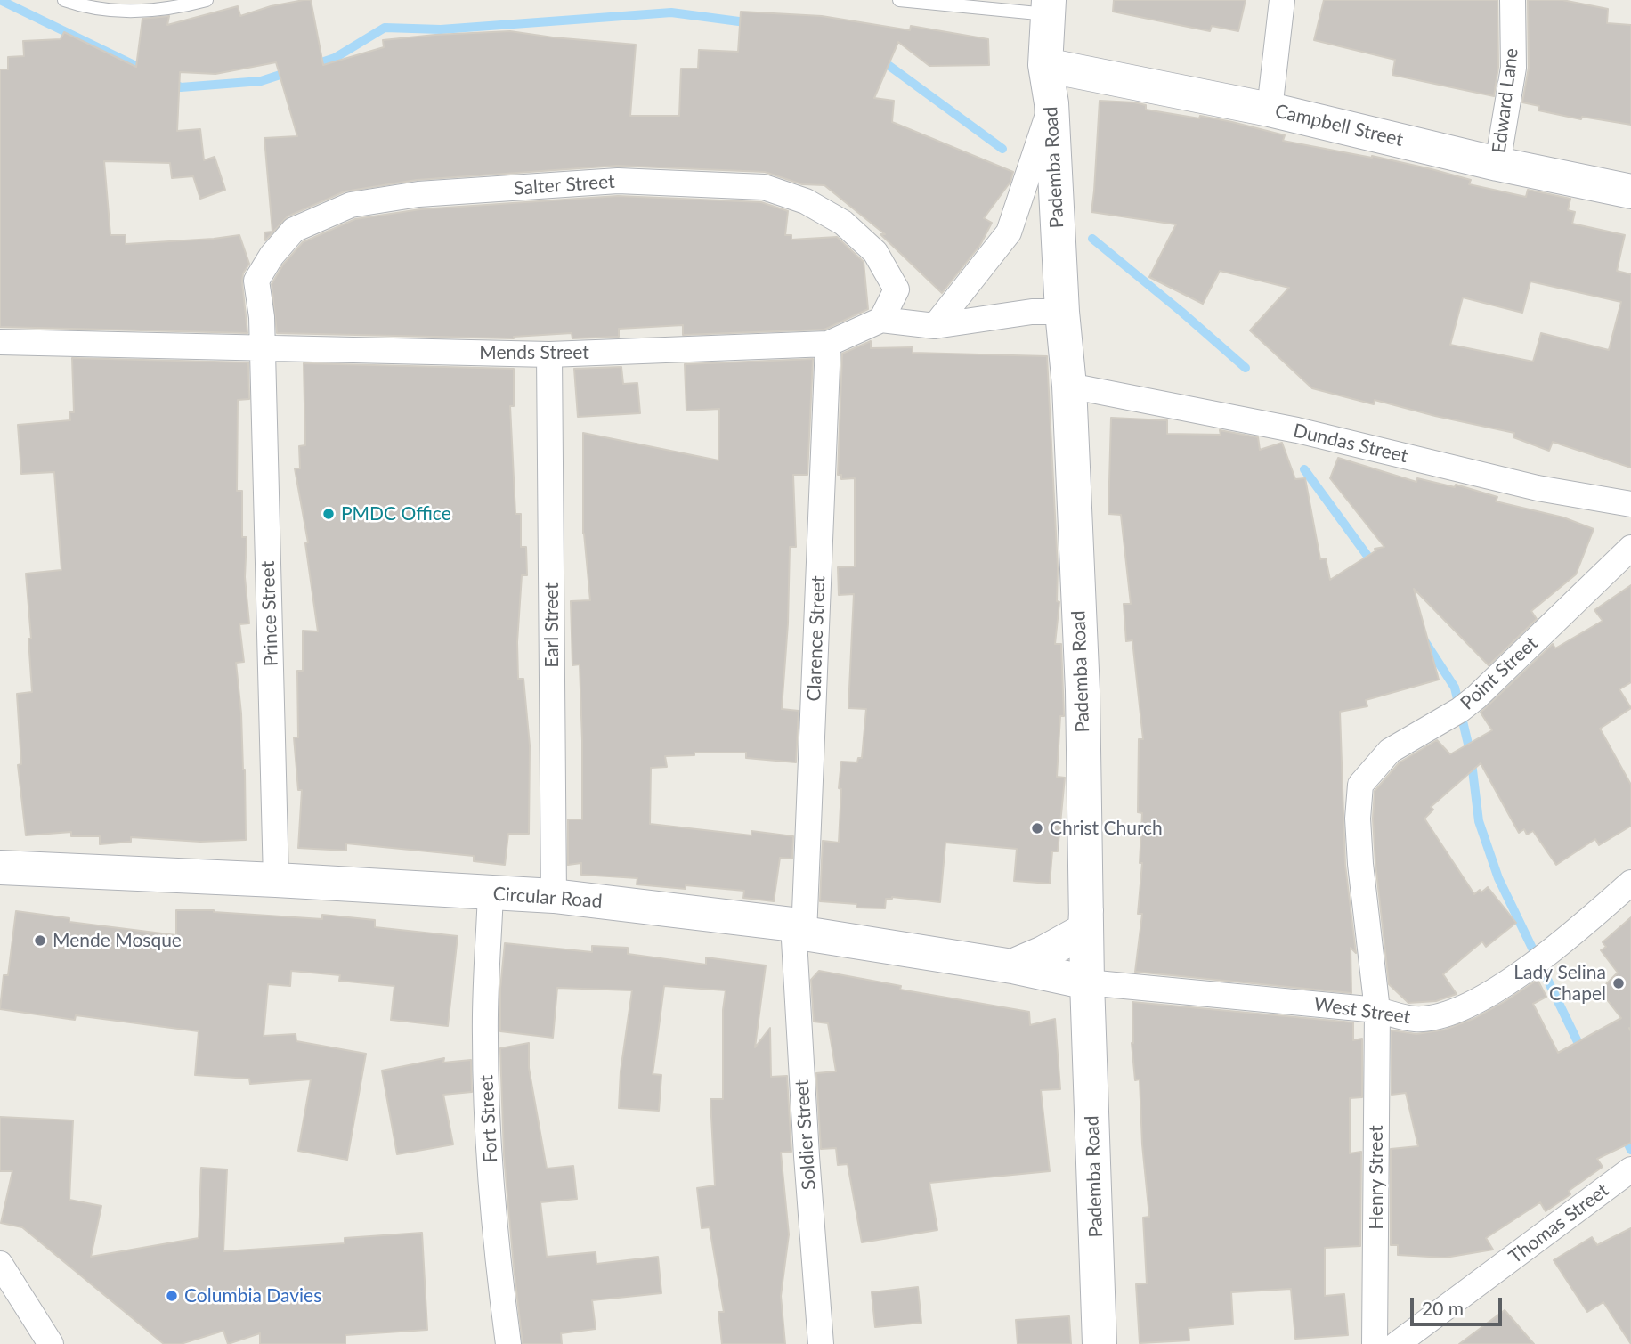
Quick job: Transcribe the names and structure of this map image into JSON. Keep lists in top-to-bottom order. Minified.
{"streets":{"main road":["Campbell Street","Pademba Road","Circular Road"],"street":["Edward Lane","Salter Street","Mends Street","Dundas Street","Prince Street","Earl Street","Clarence Street","Point Street","West Street","Fort Street","Soldier Street","Henry Street","Thomas Street"]},"crossings":[["Edward Lane","Campbell Street"],["Campbell Street","Pademba Road"],["Pademba Road","Dundas Street"],["Pademba Road","Circular Road"],["Pademba Road","West Street"],["Salter Street","Mends Street"],["Salter Street","Prince Street"],["Mends Street","Prince Street"],["Mends Street","Earl Street"],["Mends Street","Clarence Street"],["Prince Street","Circular Road"],["Earl Street","Circular Road"],["Clarence Street","Circular Road"],["Clarence Street","Soldier Street"],["Point Street","West Street"],["Point Street","Henry Street"],["Circular Road","West Street"],["Circular Road","Fort Street"],["Circular Road","Soldier Street"],["West Street","Henry Street"]],"places":["PMDC Office","Christ Church","Mende Mosque","Lady Selina Chapel","Columbia Davies"],"scale_bar":"20 m"}
